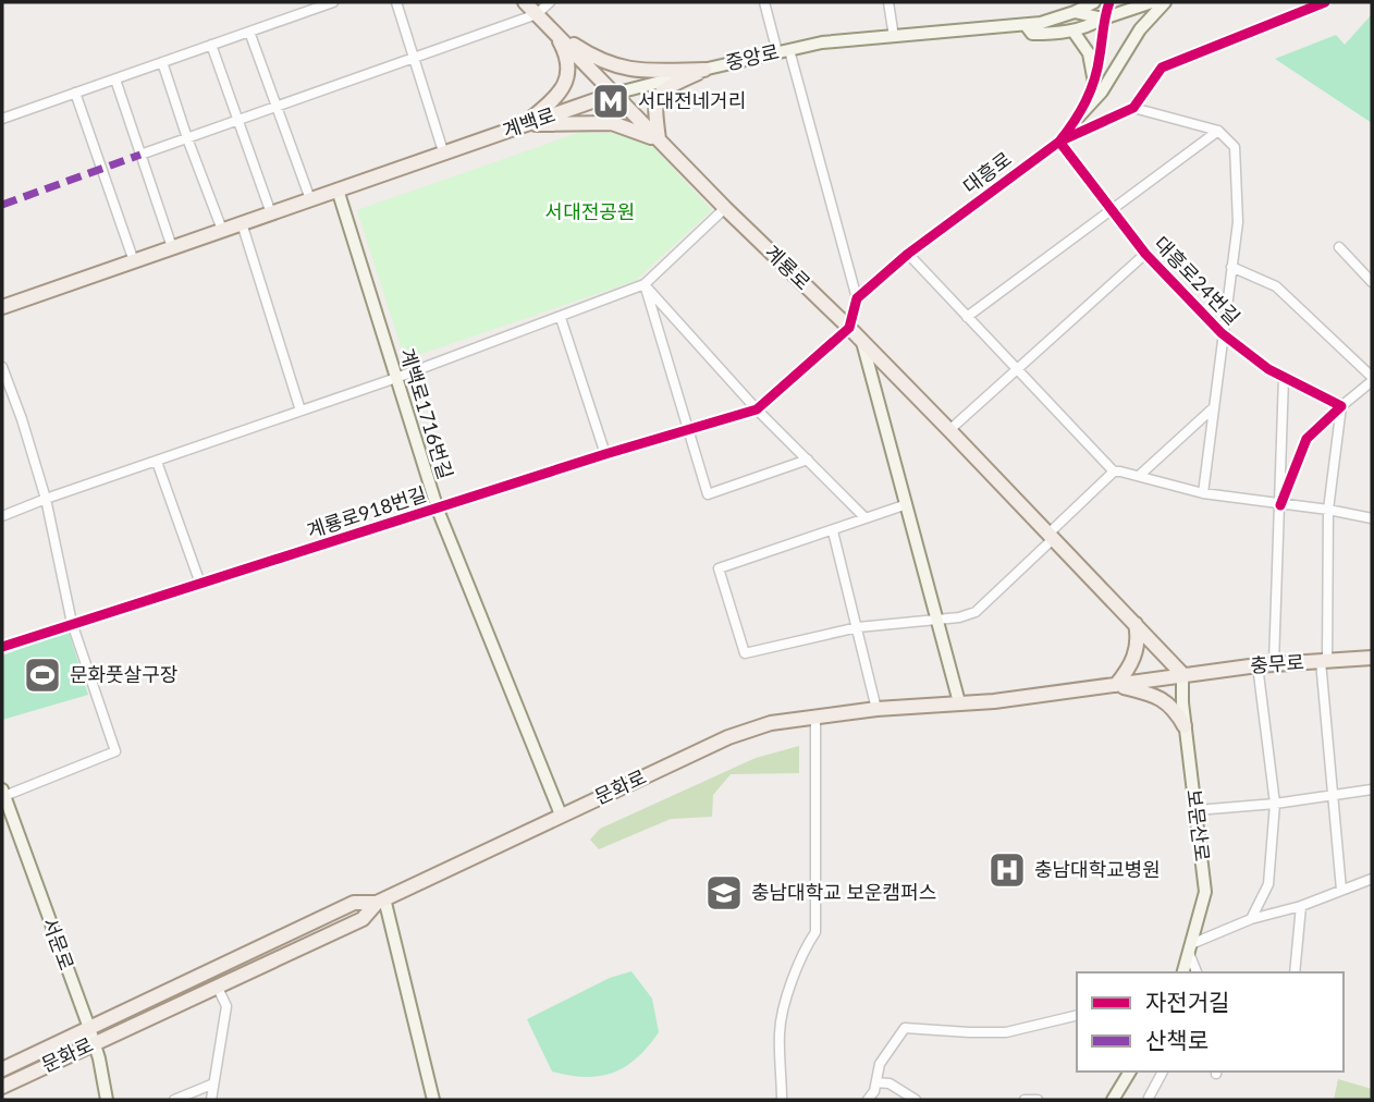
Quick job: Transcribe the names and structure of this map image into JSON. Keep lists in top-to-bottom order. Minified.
{"streets":{"main road":["중앙로","계백로","계룡로","계백로1716번길","충무로","문화로","보문산로","서문로"],"street":["대흥로","대흥로24번길","계룡로918번길"]},"crossings":[["중앙로","계백로"],["중앙로","계룡로"],["계백로","계룡로"],["계백로","계백로1716번길"],["대흥로","대흥로24번길"],["계룡로","계룡로918번길"],["계룡로","충무로"],["계룡로","문화로"],["계룡로","보문산로"],["계백로1716번길","계룡로918번길"],["계백로1716번길","문화로"],["충무로","문화로"],["충무로","보문산로"],["문화로","보문산로"],["문화로","서문로"]],"parks":["서대전공원"],"places":{"metro station":["서대전네거리"],"sports":["문화풋살구장"],"hospital":["충남대학교병원"],"school or university":["충남대학교 보운캠퍼스"]},"legend":["자전거길","산책로"]}
